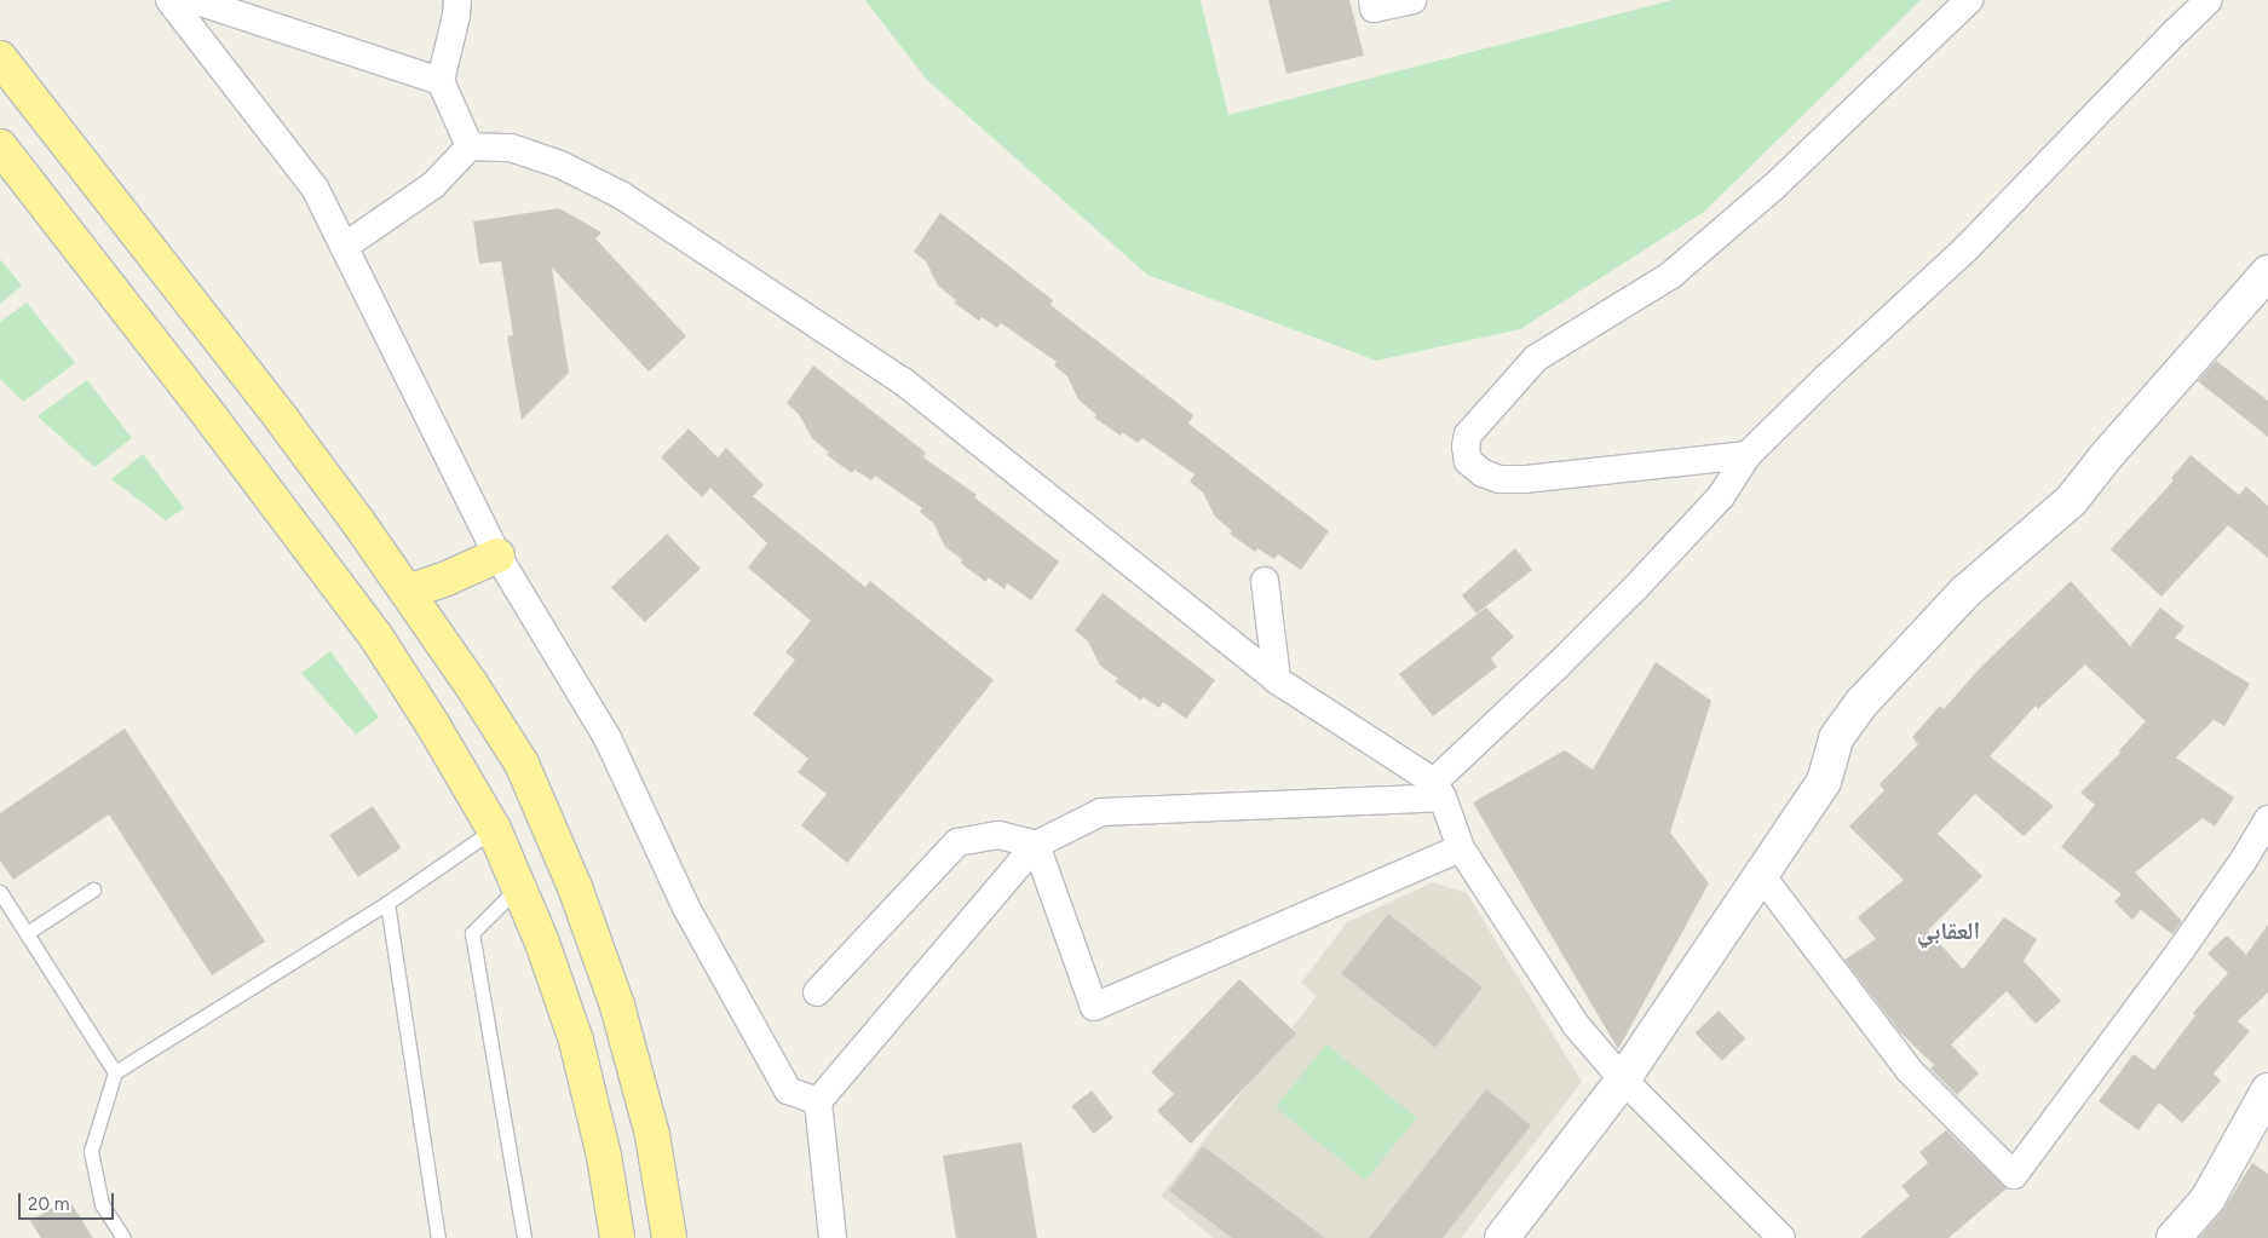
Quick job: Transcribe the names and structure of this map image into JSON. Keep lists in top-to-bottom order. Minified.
{"districts":["العقابي"],"scale_bar":"20 m"}
